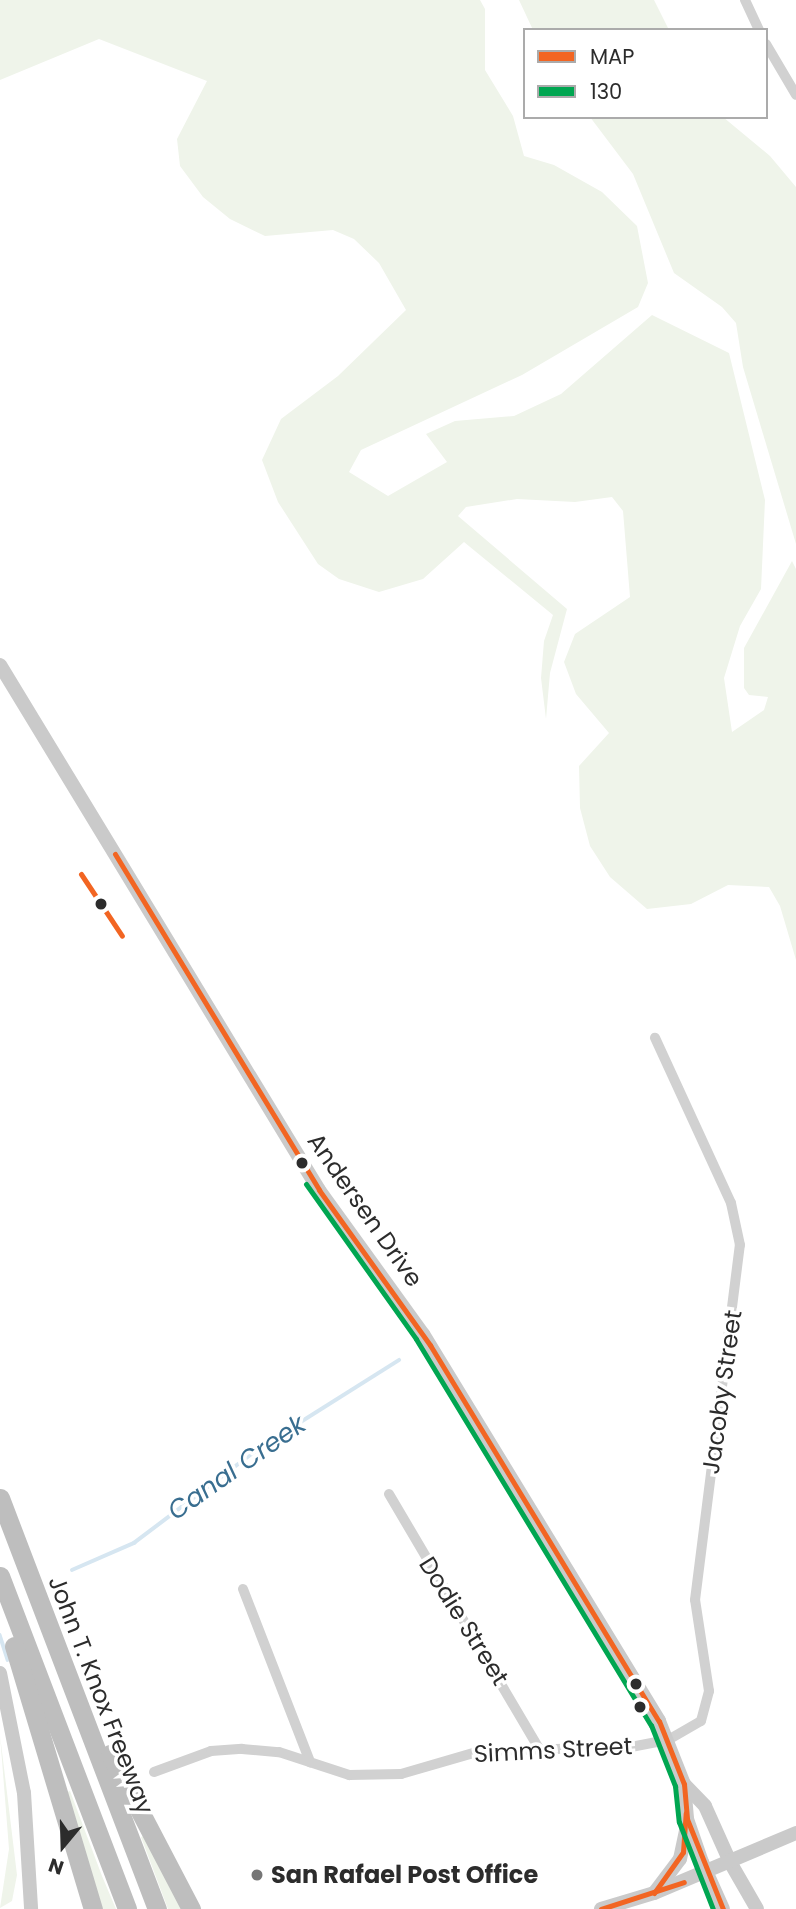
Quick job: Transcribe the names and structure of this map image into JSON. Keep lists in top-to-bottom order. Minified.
{"streets":{"highway":["John T. Knox Freeway"],"main road":["Andersen Drive"],"street":["Jacoby Street","Dodie Street","Simms Street"]},"crossings":[["Andersen Drive","Jacoby Street"],["Andersen Drive","Simms Street"],["Jacoby Street","Simms Street"],["Dodie Street","Simms Street"]],"water":["Canal Creek"],"places":["San Rafael Post Office"],"lines":["transit line MAP","transit line 130"],"legend":["MAP","130"],"north":"bottom"}
